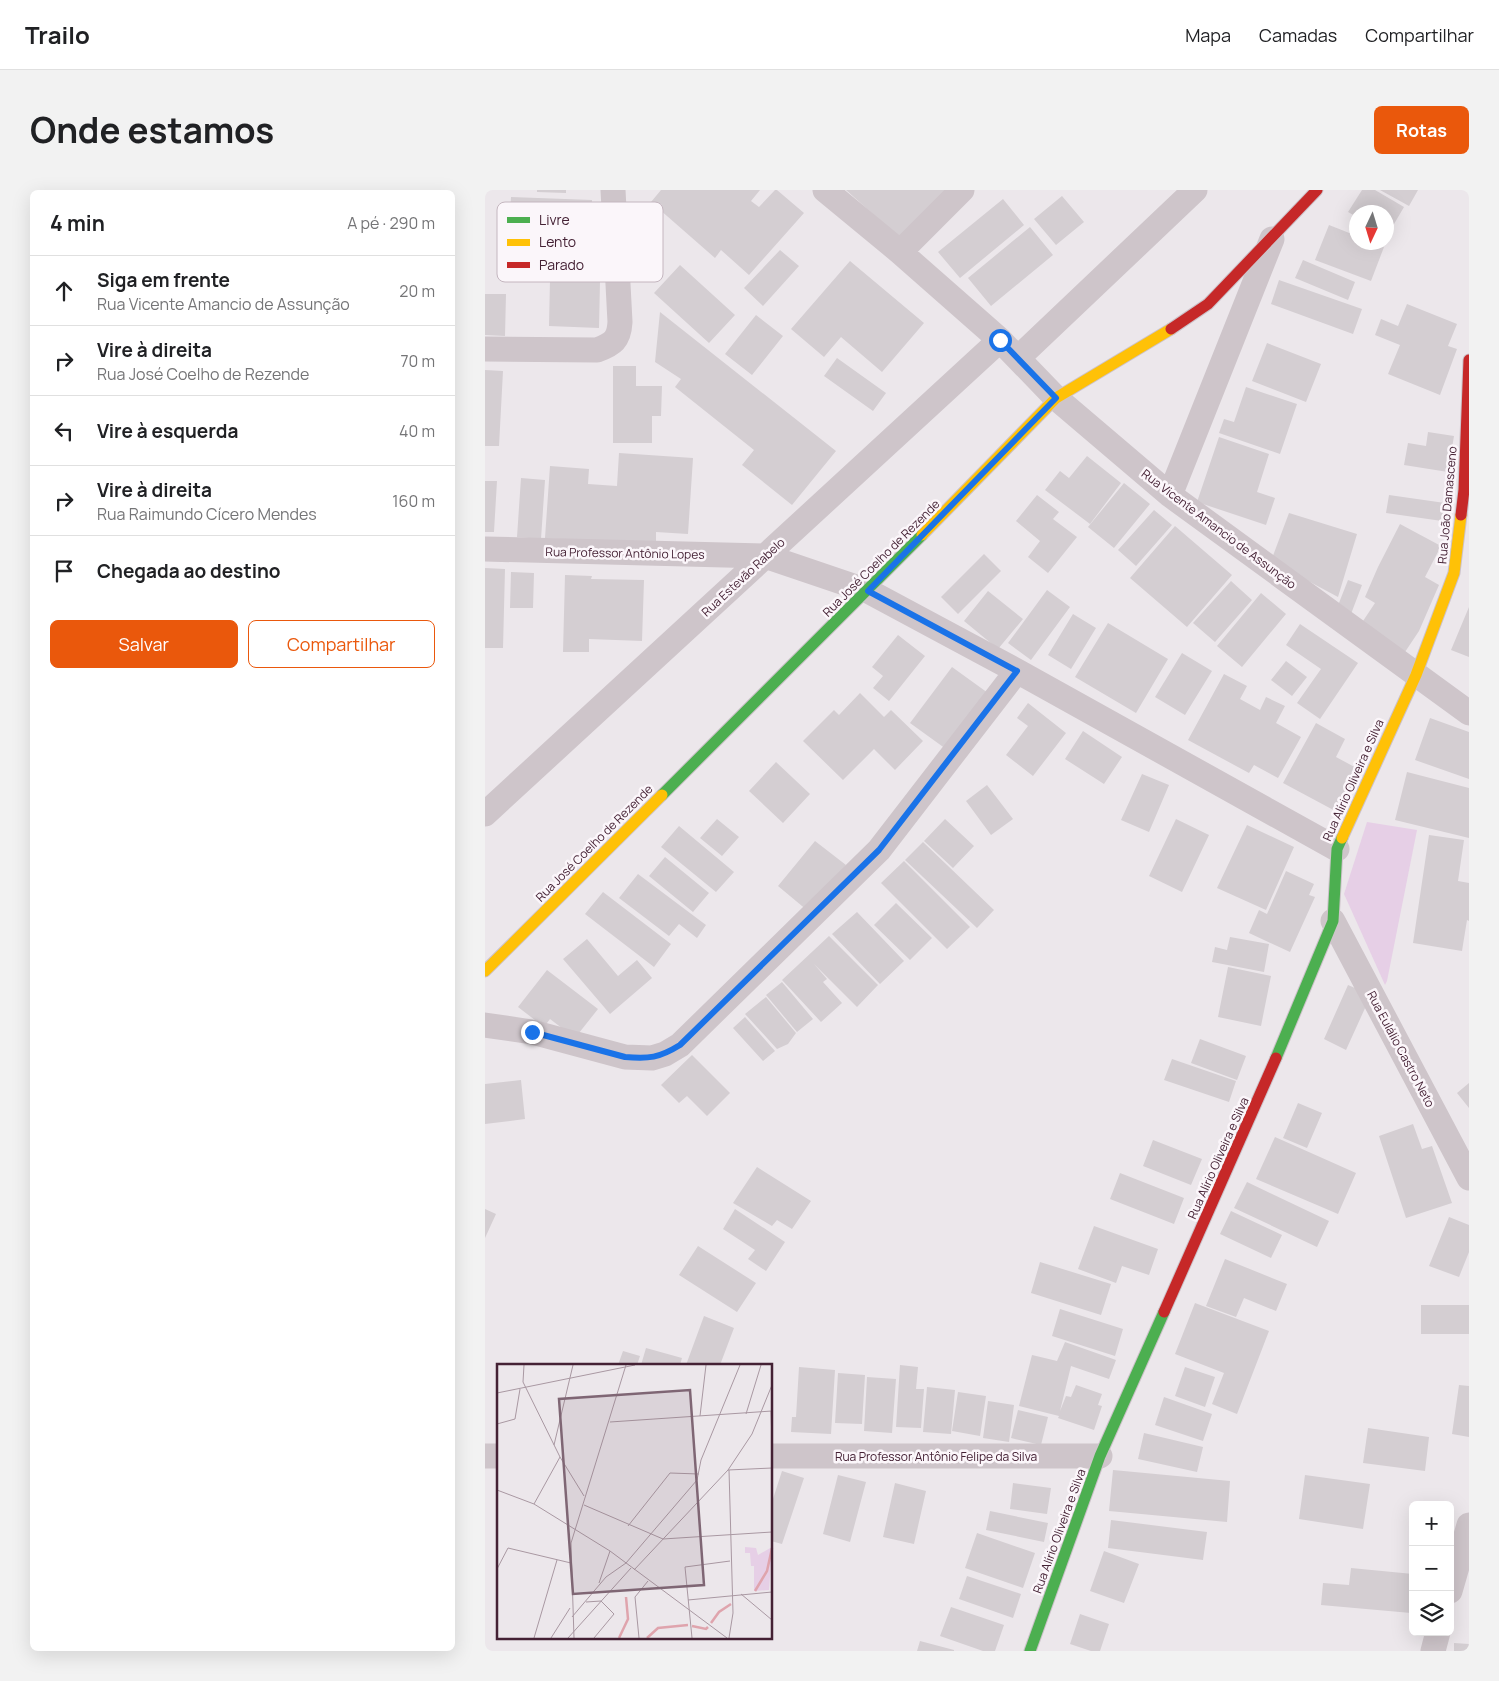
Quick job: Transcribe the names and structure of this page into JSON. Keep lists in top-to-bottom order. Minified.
{"streets":{"street":["Rua João Damasceno","Rua Vicente Amancio de Assunção","Rua Professor Antônio Lopes","Rua José Coelho de Rezende","Rua Estevão Rabelo","Rua Alírio Oliveira e Silva","Rua Eulálio Castro Neto","Rua Professor Antônio Felipe da Silva"]},"crossings":[["Rua João Damasceno","Rua Vicente Amancio de Assunção"],["Rua João Damasceno","Rua Alírio Oliveira e Silva"],["Rua Vicente Amancio de Assunção","Rua José Coelho de Rezende"],["Rua Vicente Amancio de Assunção","Rua Estevão Rabelo"],["Rua Vicente Amancio de Assunção","Rua Alírio Oliveira e Silva"],["Rua Professor Antônio Lopes","Rua José Coelho de Rezende"],["Rua Professor Antônio Lopes","Rua Estevão Rabelo"],["Rua Professor Antônio Lopes","Rua Alírio Oliveira e Silva"],["Rua Alírio Oliveira e Silva","Rua Eulálio Castro Neto"],["Rua Alírio Oliveira e Silva","Rua Professor Antônio Felipe da Silva"]],"legend":["Livre","Lento","Parado"],"north":"bottom","page":{"header":"Trailo","nav":["Mapa","Camadas","Compartilhar"],"title":"Onde estamos","buttons":["Rotas",["Salvar","Compartilhar"]],"heading":["4 min","A pé · 290 m"],"list":[["Siga em frente","Rua Vicente Amancio de Assunção","20 m"],["Vire à direita","Rua José Coelho de Rezende","70 m"],["Vire à esquerda","40 m"],["Vire à direita","Rua Raimundo Cícero Mendes","160 m"],"Chegada ao destino"],"map_buttons":["+","−"]}}
